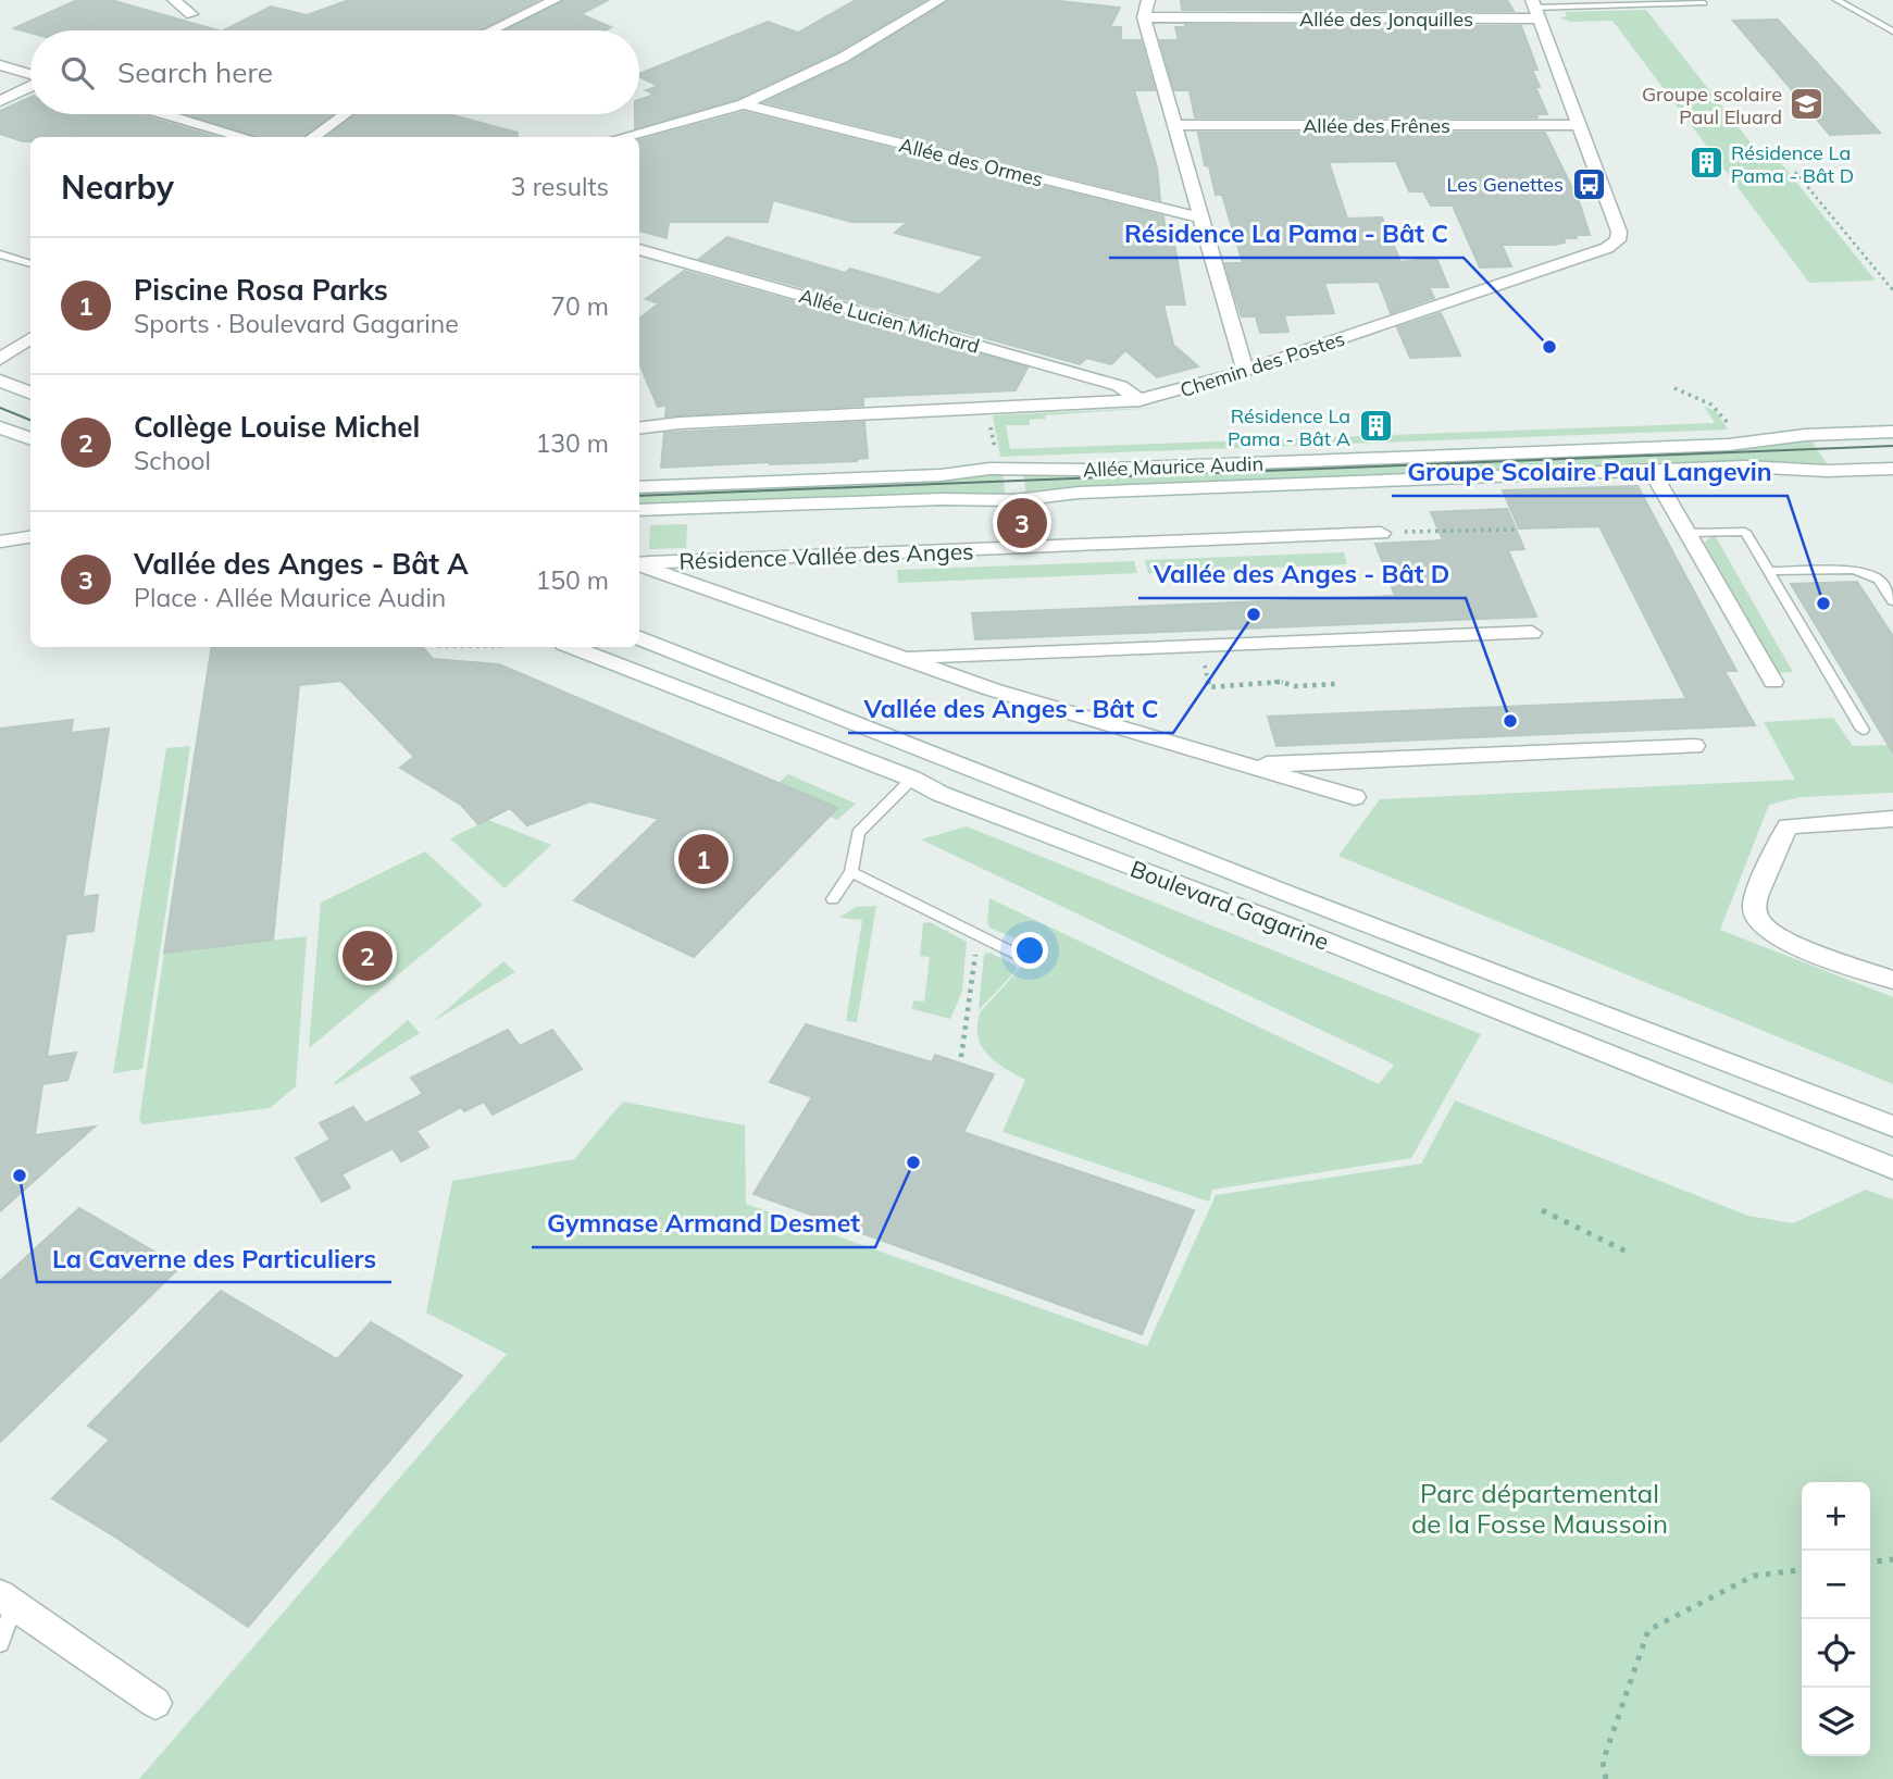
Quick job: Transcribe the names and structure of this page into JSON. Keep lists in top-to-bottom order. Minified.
{"streets":{"street":["Allée des Jonquilles","Allée des Frênes","Allée des Ormes","Allée Lucien Michard","Chemin des Postes","Allée Maurice Audin","Résidence Vallée des Anges","Boulevard Gagarine"]},"crossings":[["Allée des Jonquilles","Chemin des Postes"],["Allée des Frênes","Chemin des Postes"],["Allée Lucien Michard","Chemin des Postes"]],"parks":["Parc départemental de la Fosse Maussoin"],"places":{"school or university":["Groupe scolaire Paul Eluard"],"building":["Résidence La Pama - Bât D","Résidence La Pama - Bât A"],"bus stop":["Les Genettes"],"other":["Résidence La Pama - Bât C","Groupe Scolaire Paul Langevin","Vallée des Anges - Bât C","Vallée des Anges - Bât D","Gymnase Armand Desmet","La Caverne des Particuliers"]},"page":{"search":"Search here","heading":["Nearby","3 results"],"list":[{"mark":"1","name":"Piscine Rosa Parks","note":"Sports · Boulevard Gagarine","value":"70 m"},{"mark":"2","name":"Collège Louise Michel","note":"School","value":"130 m"},{"mark":"3","name":"Vallée des Anges - Bât A","note":"Place · Allée Maurice Audin","value":"150 m"}],"pins":["3","1","2"],"map_buttons":["+","−"]}}
